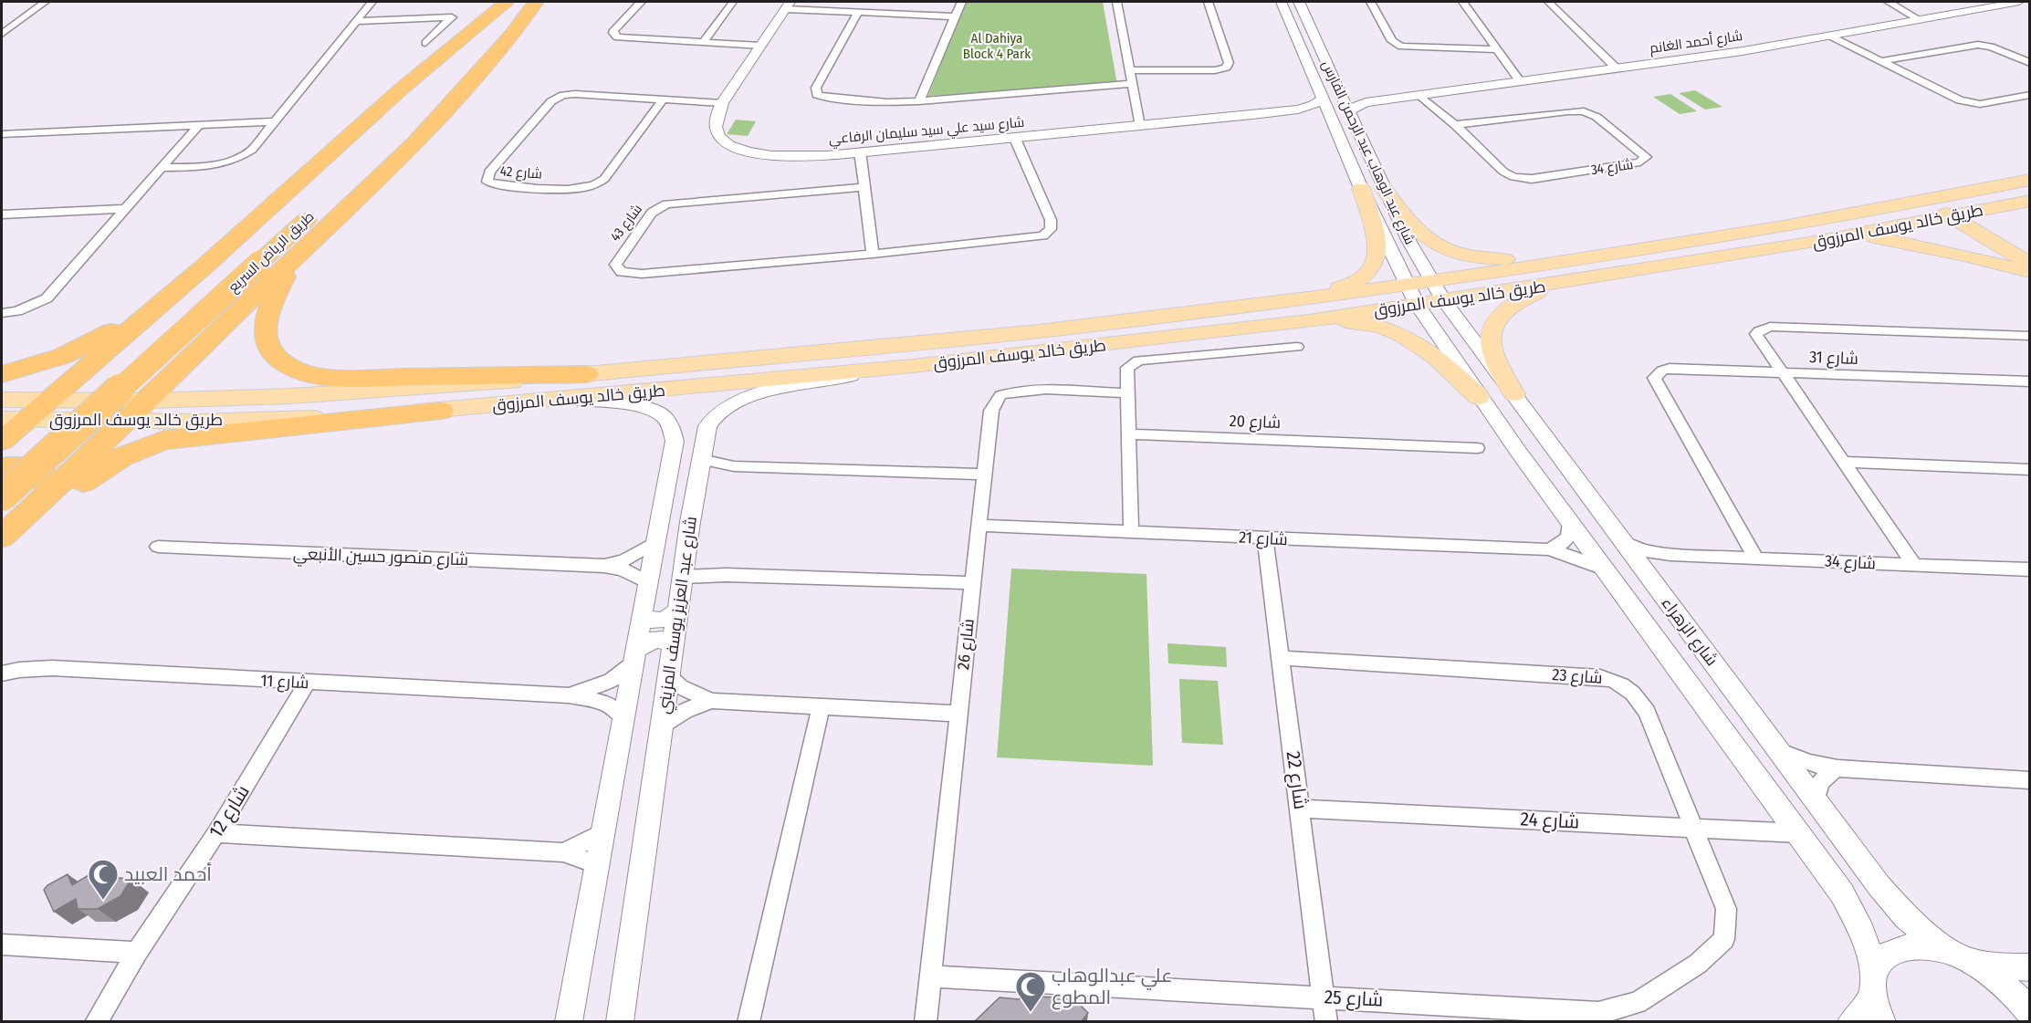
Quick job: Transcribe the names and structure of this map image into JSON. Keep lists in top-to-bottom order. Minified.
{"streets":{"highway":["طريق الرياض السريع"],"main road":["طريق خالد يوسف المرزوق"],"street":["شارع أحمد الغانم","شارع سيد علي سيد سليمان الرفاعي","شارع عبد الوهاب عبد الرحمن الفارس","شارع 34","شارع 42","شارع 43","شارع 31","شارع 20","شارع 21","شارع منصور حسين الأنبعي","شارع عبد العزيز يوسف المزيني","شارع الزهراء","شارع 26","شارع 23","شارع 11","شارع 22","شارع 12","شارع 24","شارع 25"]},"crossings":[["شارع أحمد الغانم","شارع عبد الوهاب عبد الرحمن الفارس"],["شارع أحمد الغانم","شارع 34"],["شارع سيد علي سيد سليمان الرفاعي","شارع عبد الوهاب عبد الرحمن الفارس"],["شارع سيد علي سيد سليمان الرفاعي","شارع 42"],["شارع سيد علي سيد سليمان الرفاعي","شارع 43"],["شارع عبد الوهاب عبد الرحمن الفارس","طريق خالد يوسف المرزوق"],["شارع عبد الوهاب عبد الرحمن الفارس","شارع الزهراء"],["شارع 34","شارع 31"],["شارع 34","شارع الزهراء"],["طريق خالد يوسف المرزوق","شارع عبد العزيز يوسف المزيني"],["طريق خالد يوسف المرزوق","شارع الزهراء"],["شارع 21","شارع الزهراء"],["شارع 21","شارع 26"],["شارع 21","شارع 22"],["شارع منصور حسين الأنبعي","شارع عبد العزيز يوسف المزيني"],["شارع عبد العزيز يوسف المزيني","شارع 11"],["شارع الزهراء","شارع 24"],["شارع 26","شارع 25"],["شارع 23","شارع 22"],["شارع 23","شارع 24"],["شارع 23","شارع 25"],["شارع 11","شارع 12"],["شارع 22","شارع 24"],["شارع 22","شارع 25"]],"parks":["Al Dahiya Block 4 Park"],"places":{"mosque":["أحمد العبيد","علي عبدالوهاب المطوع"]}}
